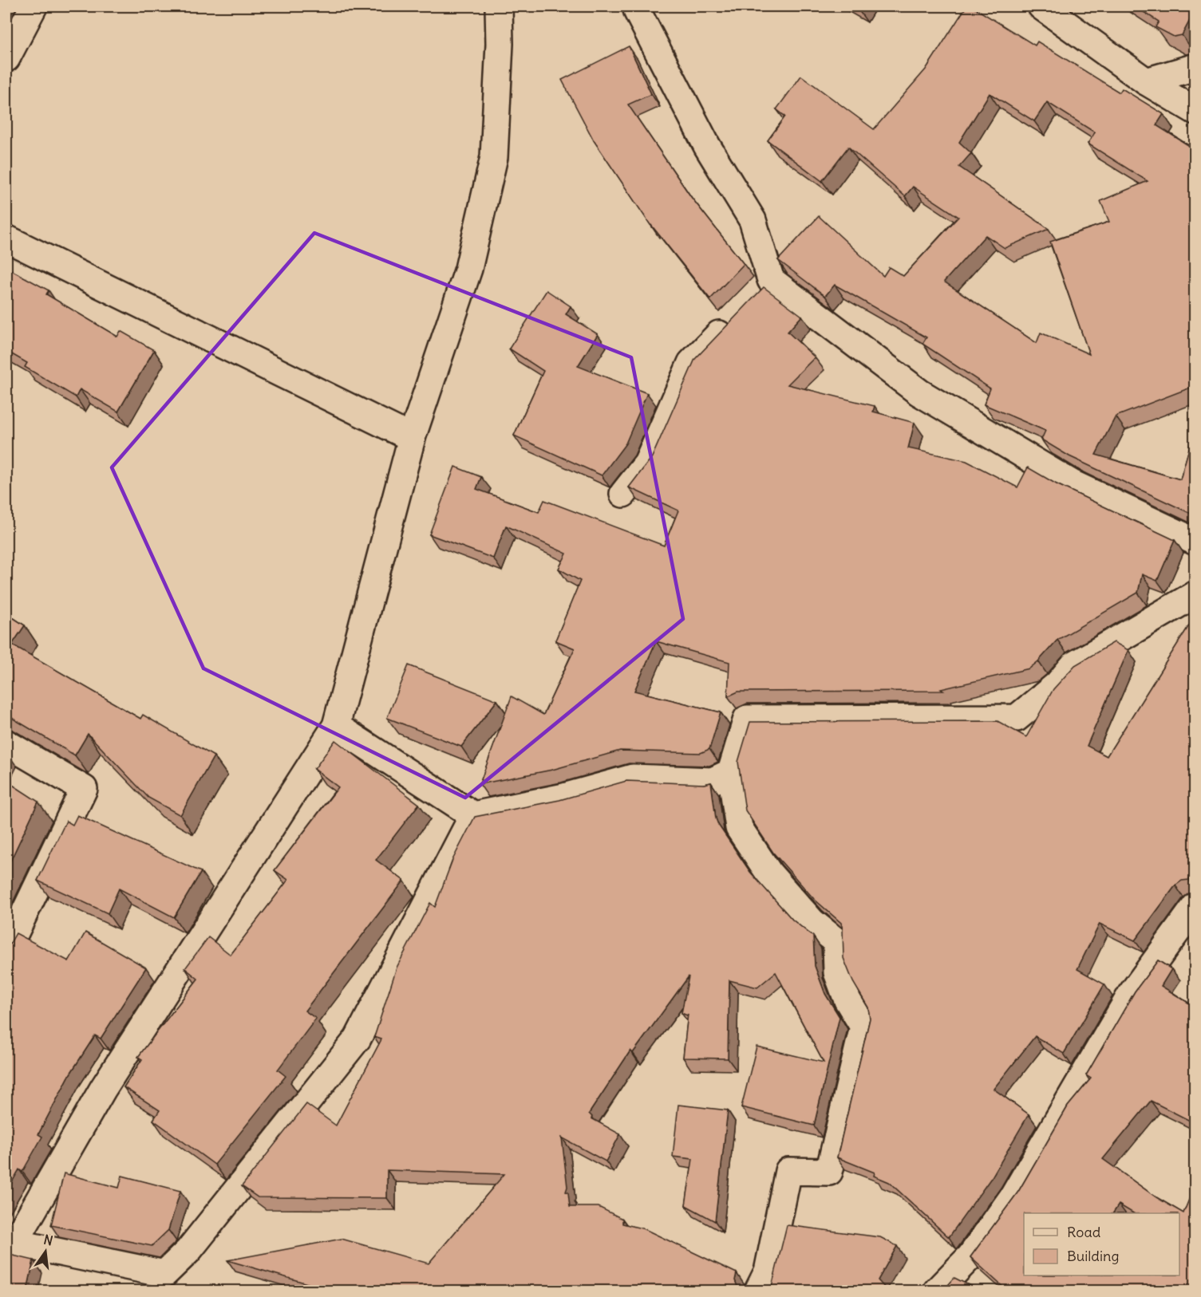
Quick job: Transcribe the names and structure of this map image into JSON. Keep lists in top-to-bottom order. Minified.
{"legend":["Road","Building"],"north":"top"}
